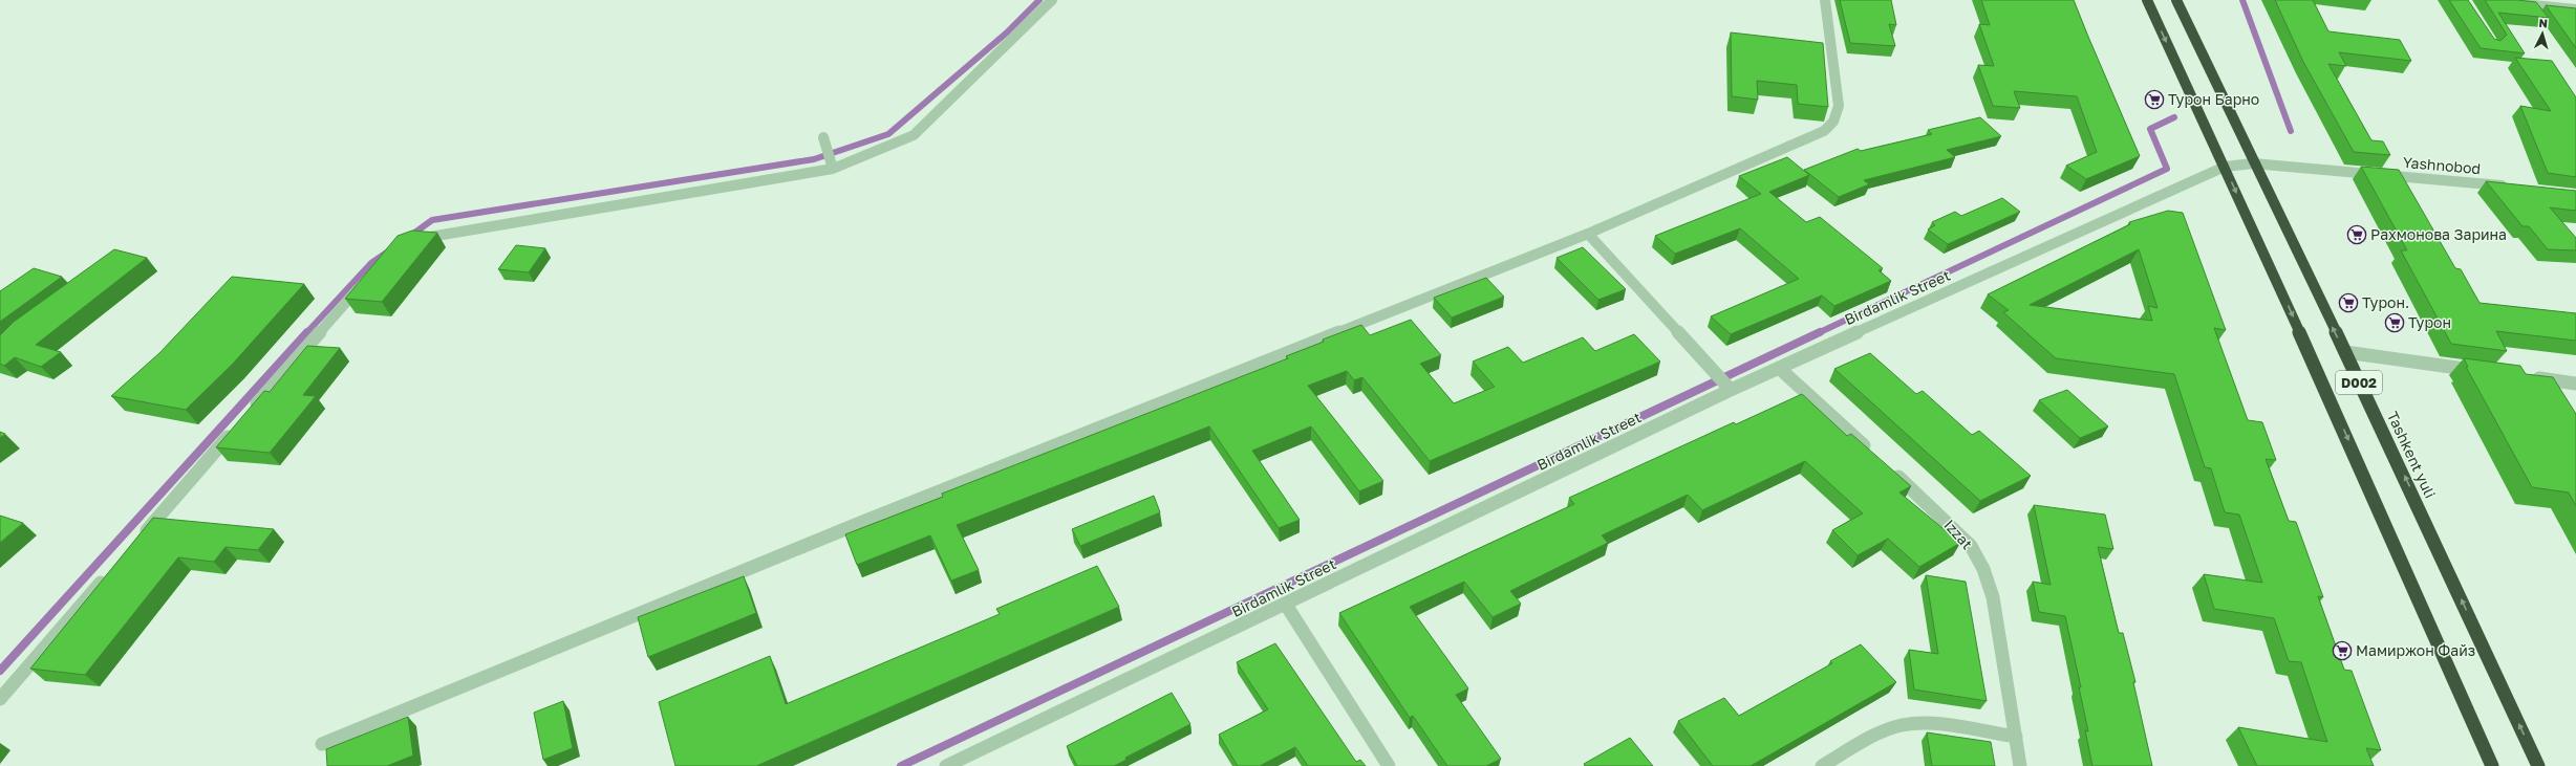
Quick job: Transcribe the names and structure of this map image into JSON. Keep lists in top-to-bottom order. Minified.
{"streets":{"highway":["D002","Tashkent yuli"],"street":["Yashnobod","Birdamlik Street","Izzat"]},"crossings":[["Yashnobod","Birdamlik Street"],["Yashnobod","Tashkent yuli"],["Birdamlik Street","D002"],["Birdamlik Street","Tashkent yuli"]],"places":{"supermarket":["Турон Барно","Рахмонова Зарина","Турон.","Турон","Мамиржон Файз"]},"north":"top"}
